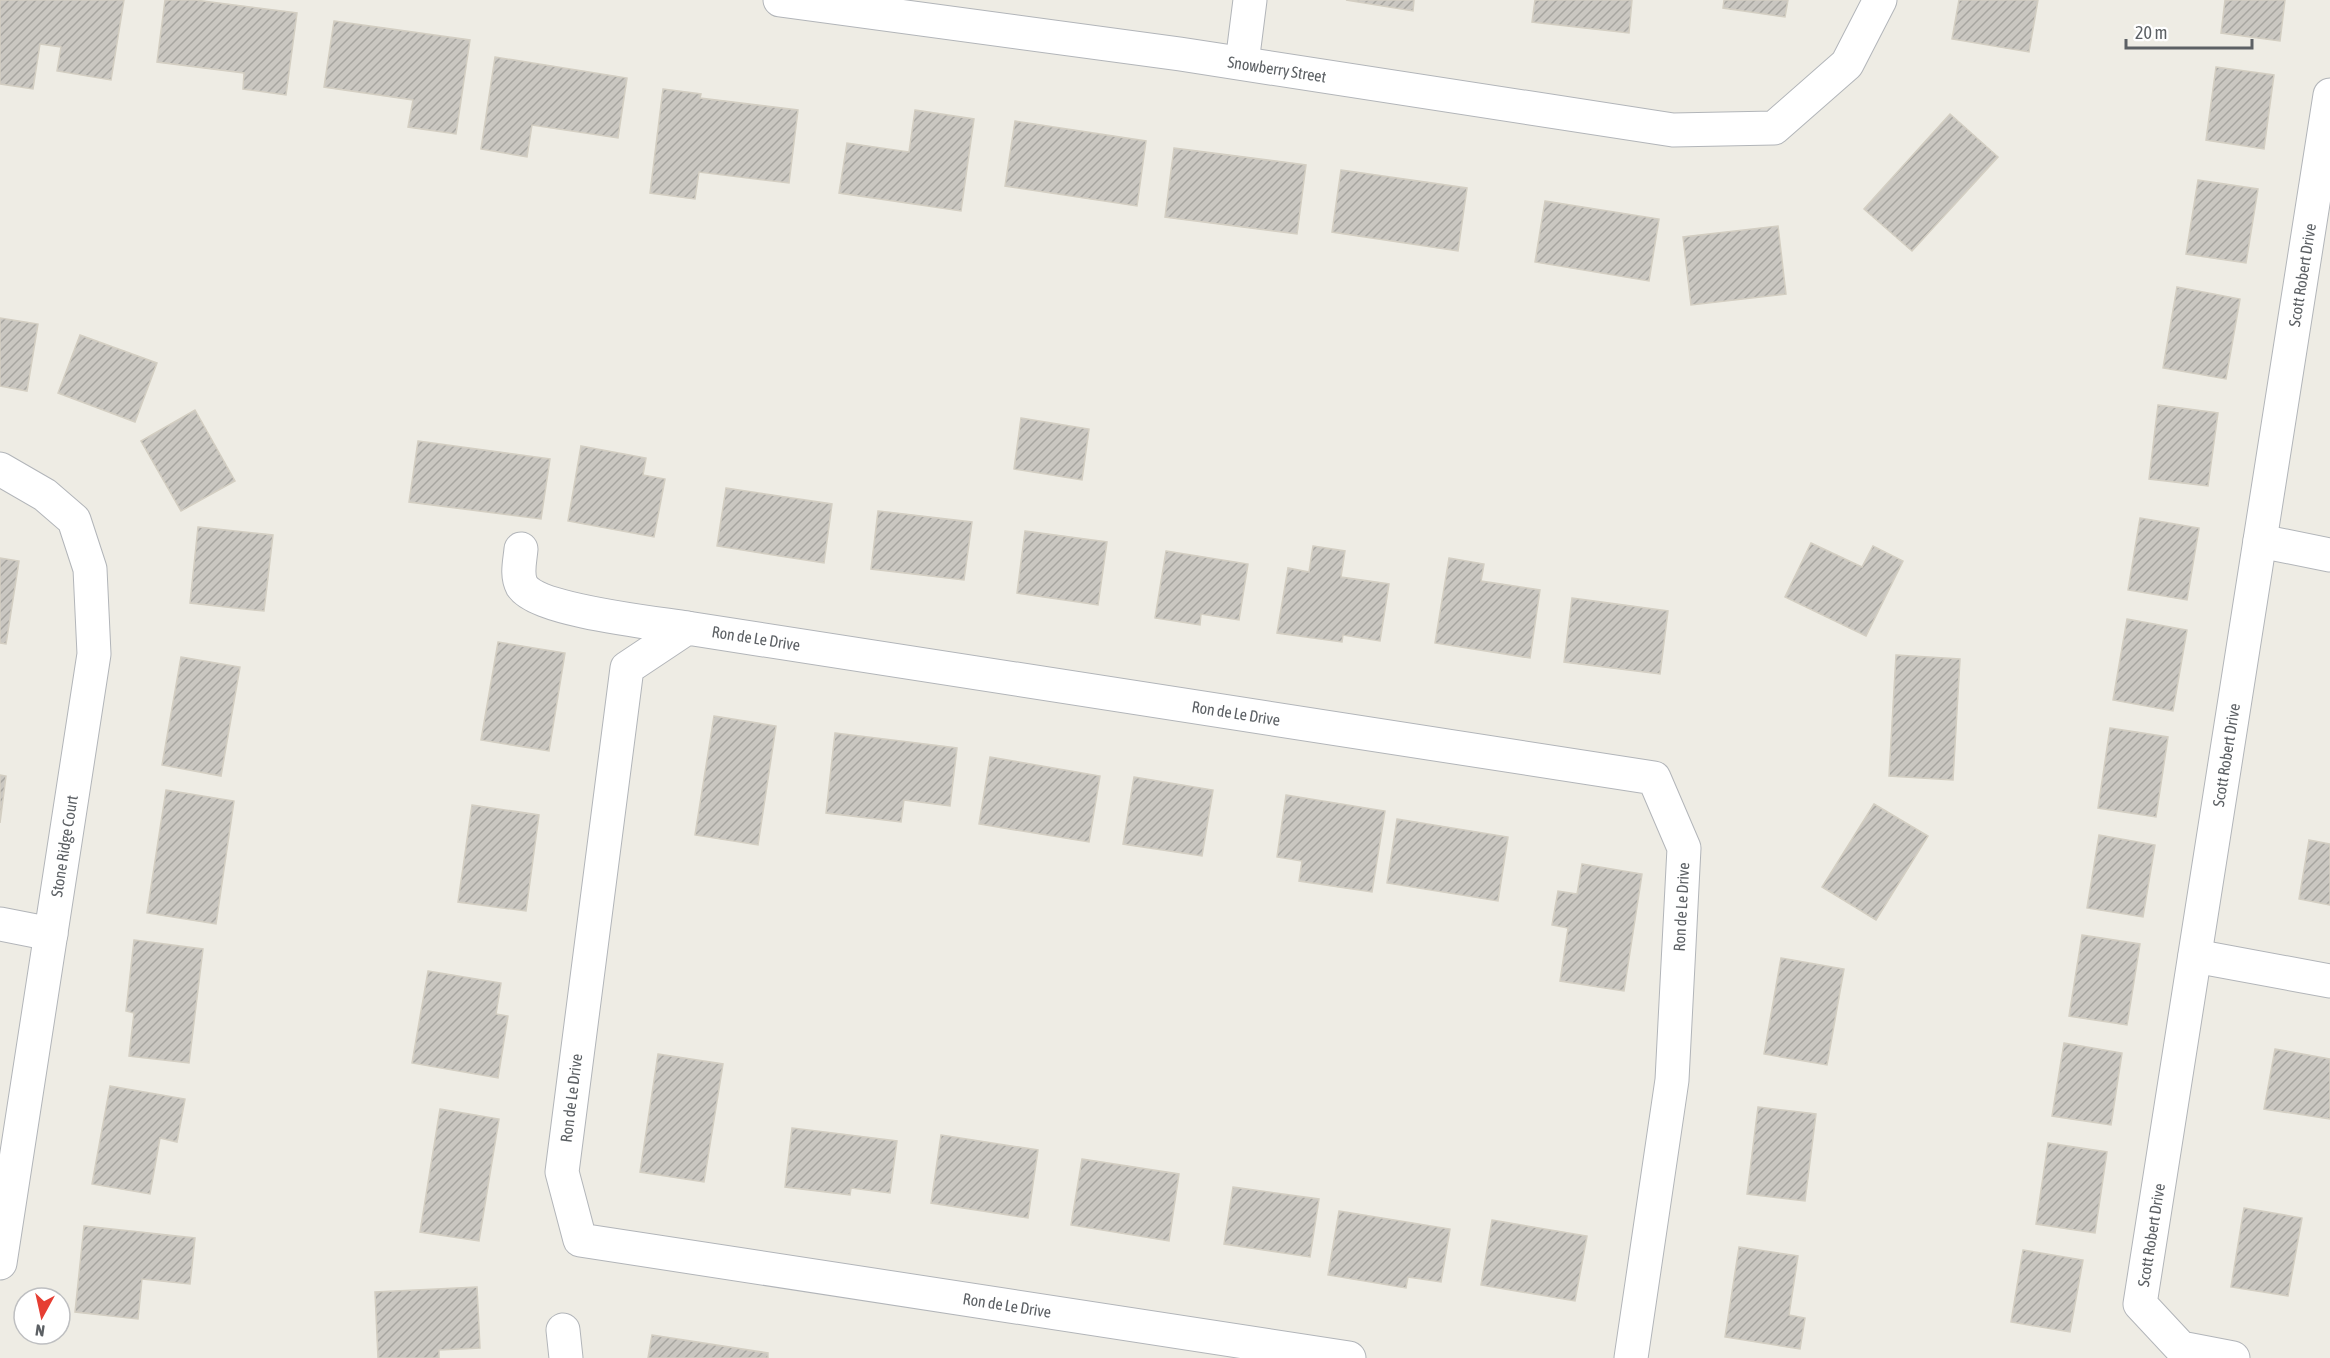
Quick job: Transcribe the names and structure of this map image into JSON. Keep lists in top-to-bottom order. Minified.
{"streets":{"street":["Snowberry Street","Scott Robert Drive","Ron de Le Drive","Stone Ridge Court"]},"scale_bar":"20 m","north":"bottom"}
